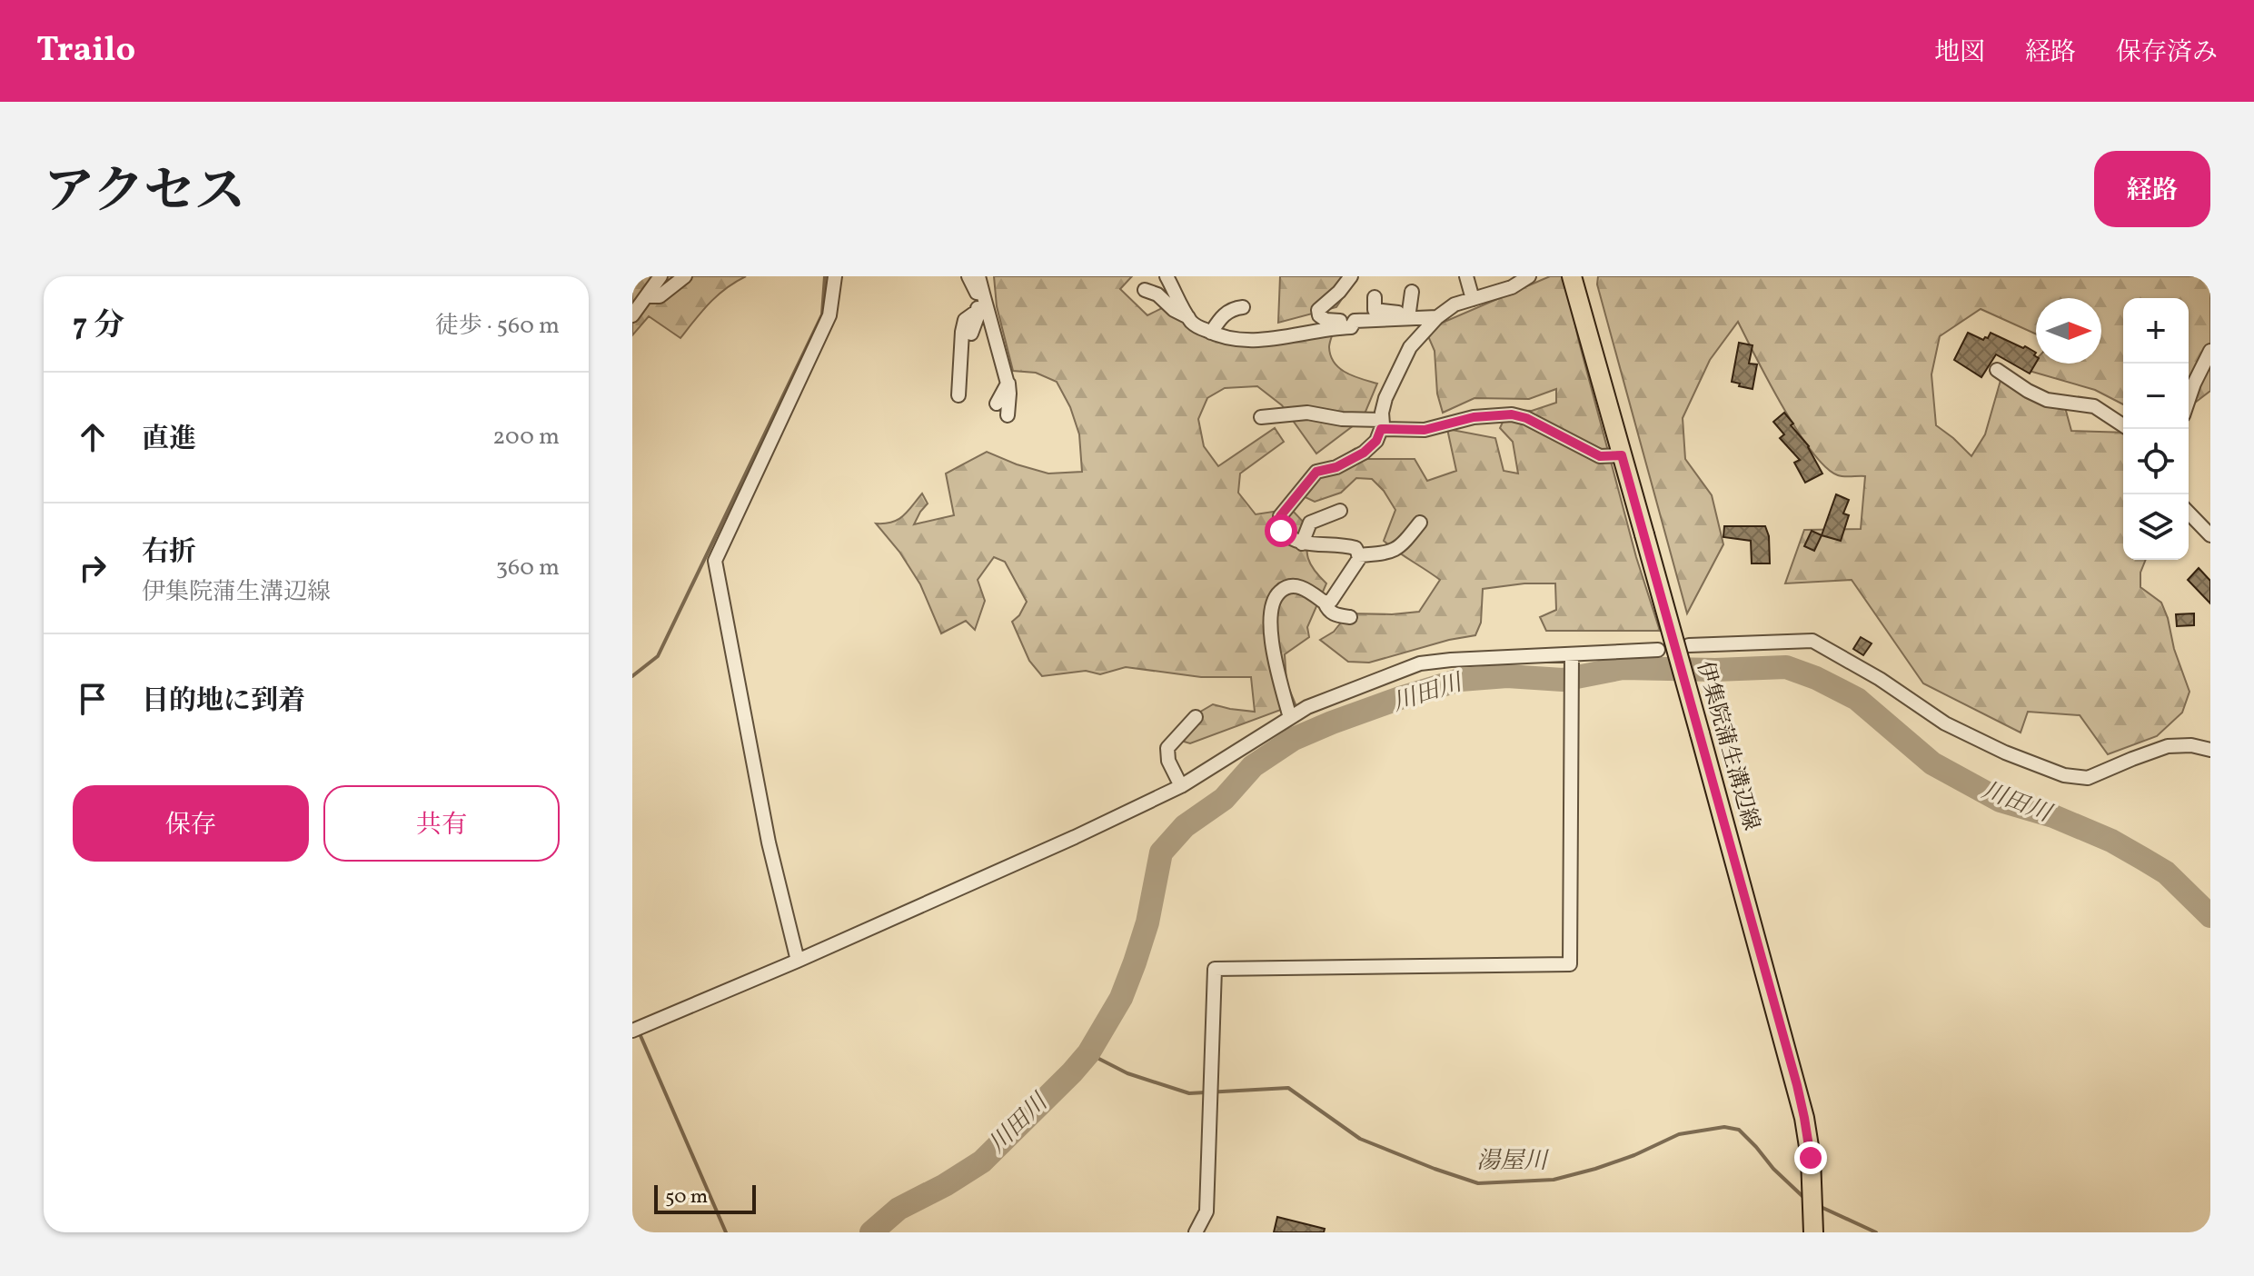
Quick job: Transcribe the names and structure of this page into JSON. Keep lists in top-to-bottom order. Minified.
{"streets":{"main road":["伊集院蒲生溝辺線"]},"water":["川田川","湯屋川"],"scale_bar":"50 m","north":"right","page":{"header":"Trailo","nav":["地図","経路","保存済み"],"title":"アクセス","buttons":["経路",["保存","共有"]],"heading":["7 分","徒歩 · 560 m"],"map_buttons":["+","−"],"list":[["直進","200 m"],["右折","伊集院蒲生溝辺線","360 m"],"目的地に到着"],"scale":"50 m"}}
